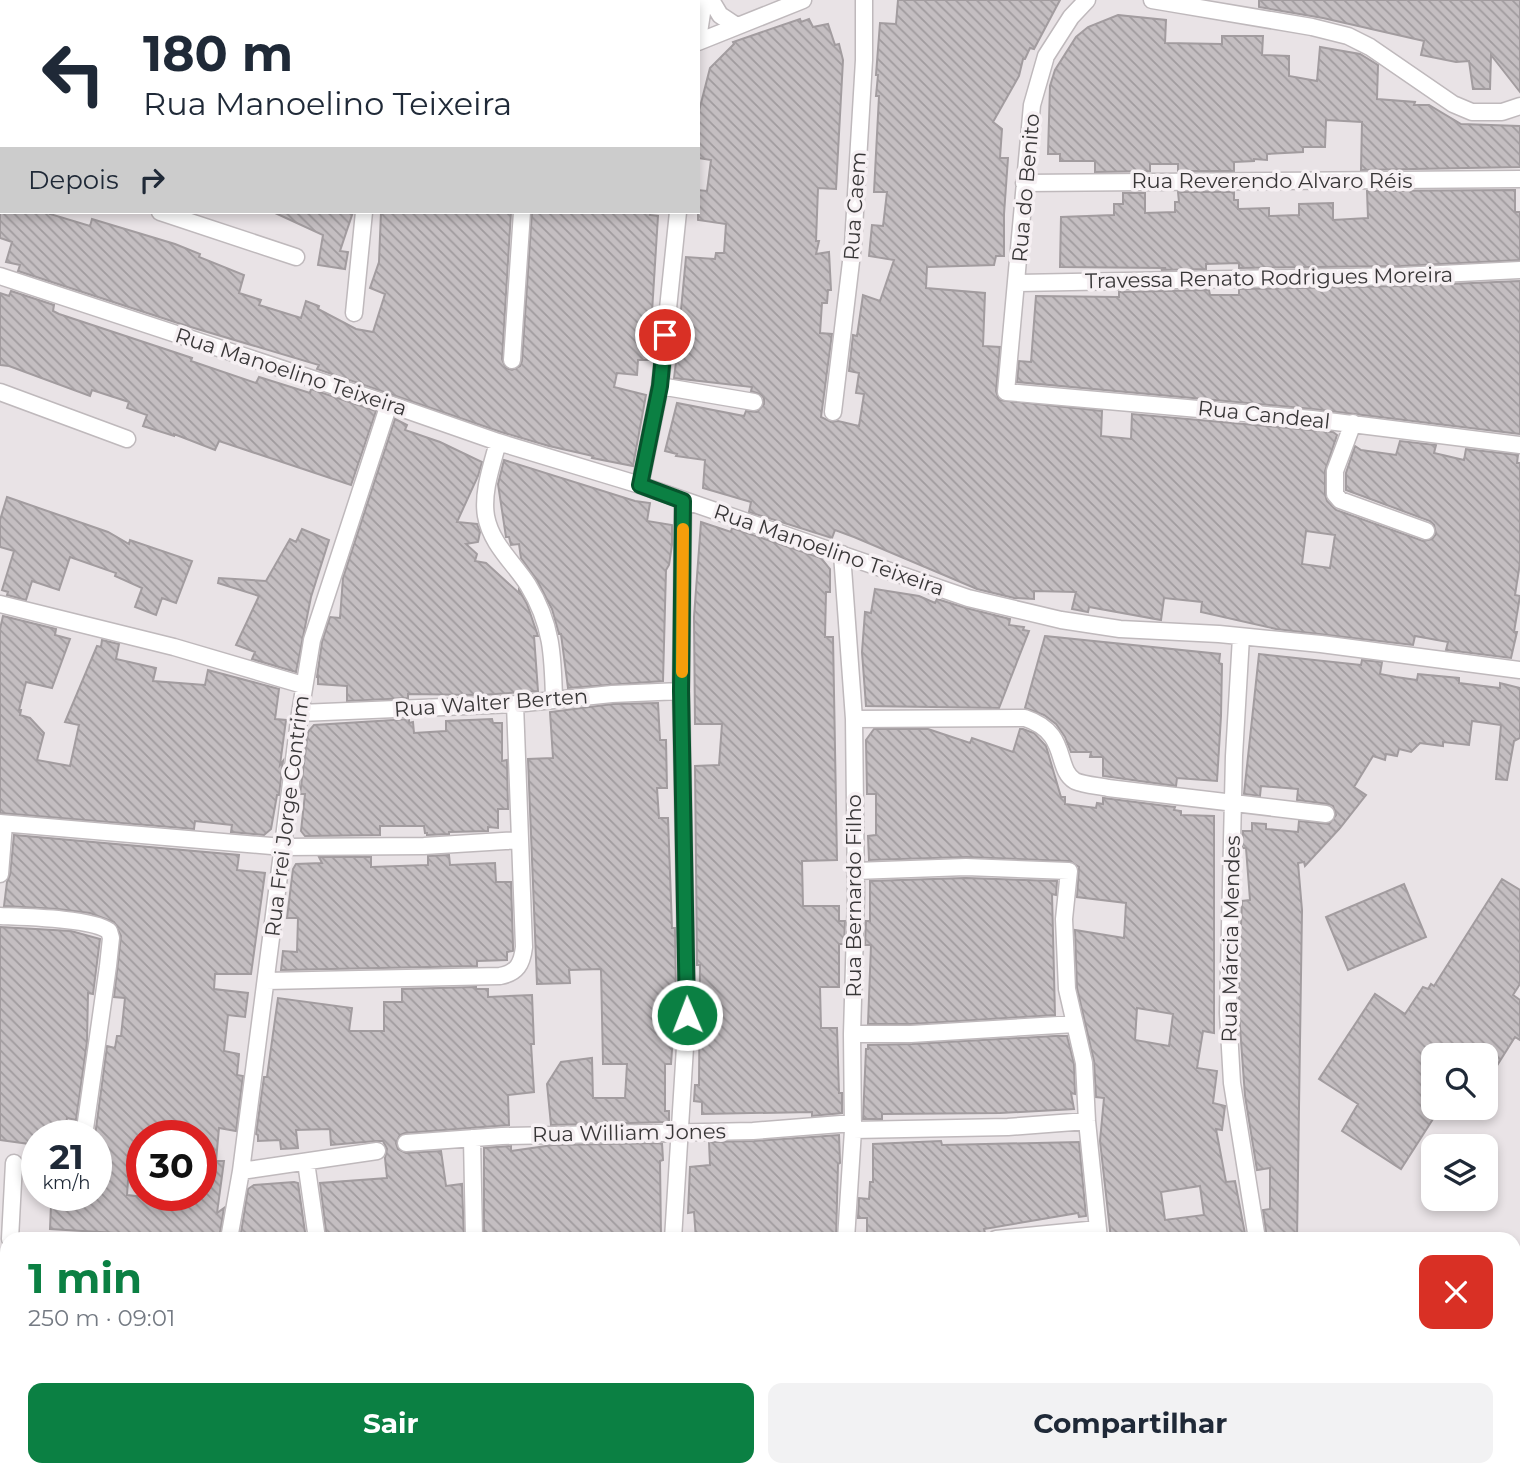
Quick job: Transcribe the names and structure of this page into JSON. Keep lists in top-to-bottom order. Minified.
{"streets":{"street":["Rua Reverendo Alvaro Réis","Rua do Benito","Rua Caem","Travessa Renato Rodrigues Moreira","Rua Manoelino Teixeira","Rua Candeal","Rua Walter Berten","Rua Frei Jorge Contrim","Rua Bernardo Filho","Rua Márcia Mendes","Rua William Jones"]},"crossings":[["Rua Reverendo Alvaro Réis","Rua do Benito"],["Rua do Benito","Travessa Renato Rodrigues Moreira"],["Rua do Benito","Rua Candeal"],["Rua Manoelino Teixeira","Rua Frei Jorge Contrim"],["Rua Manoelino Teixeira","Rua Bernardo Filho"],["Rua Manoelino Teixeira","Rua Márcia Mendes"],["Rua Walter Berten","Rua Frei Jorge Contrim"],["Rua Bernardo Filho","Rua William Jones"]],"page":{"turn":["180 m","Rua Manoelino Teixeira"],"then":"Depois","speed":"21 km/h","limit":"30","heading":["1 min","250 m · 09:01"],"buttons":["Sair","Compartilhar"]}}
